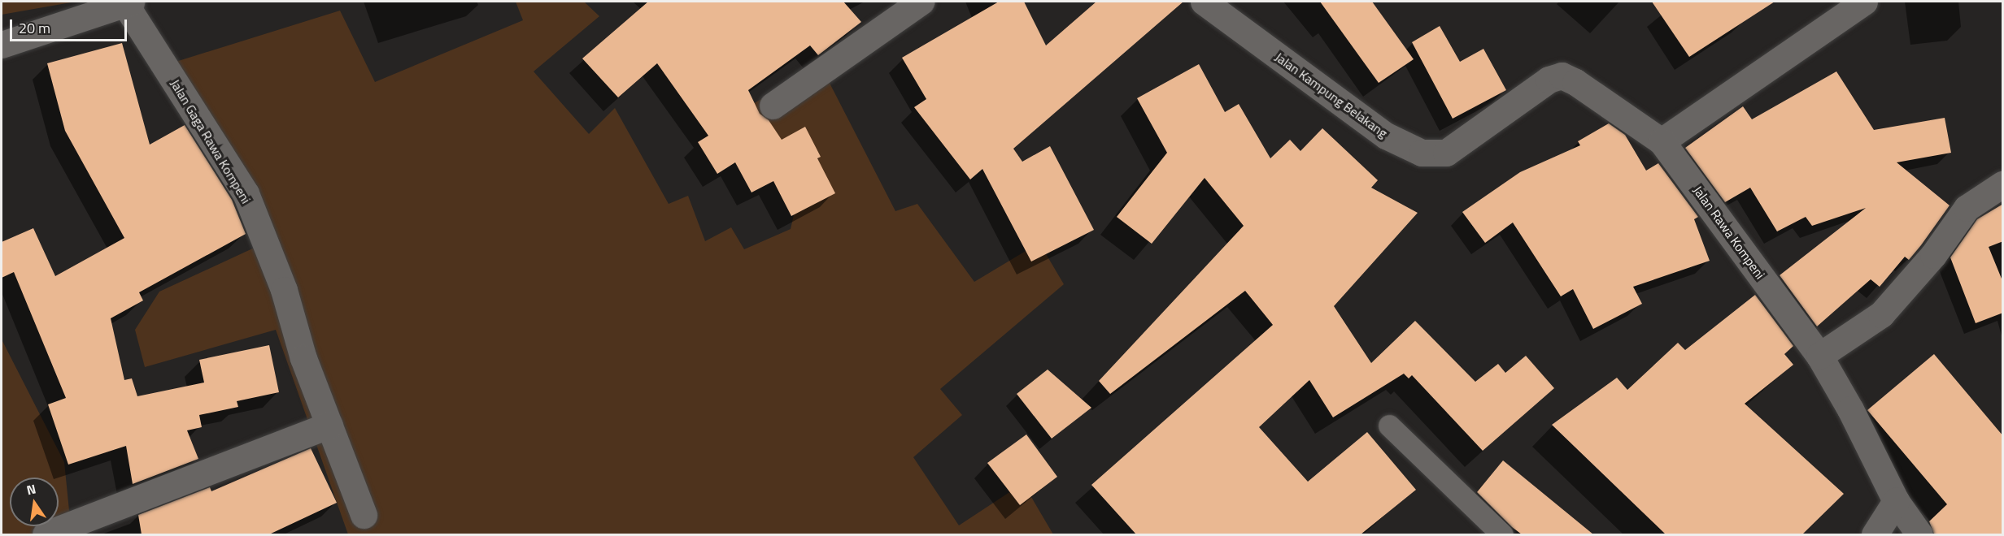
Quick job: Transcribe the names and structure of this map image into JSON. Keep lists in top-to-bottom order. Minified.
{"streets":{"street":["Jalan Kampung Belakang","Jalan Gaga Rawa Kompeni","Jalan Rawa Kompeni"]},"crossings":[["Jalan Kampung Belakang","Jalan Rawa Kompeni"]],"scale_bar":"20 m","north":"top"}
